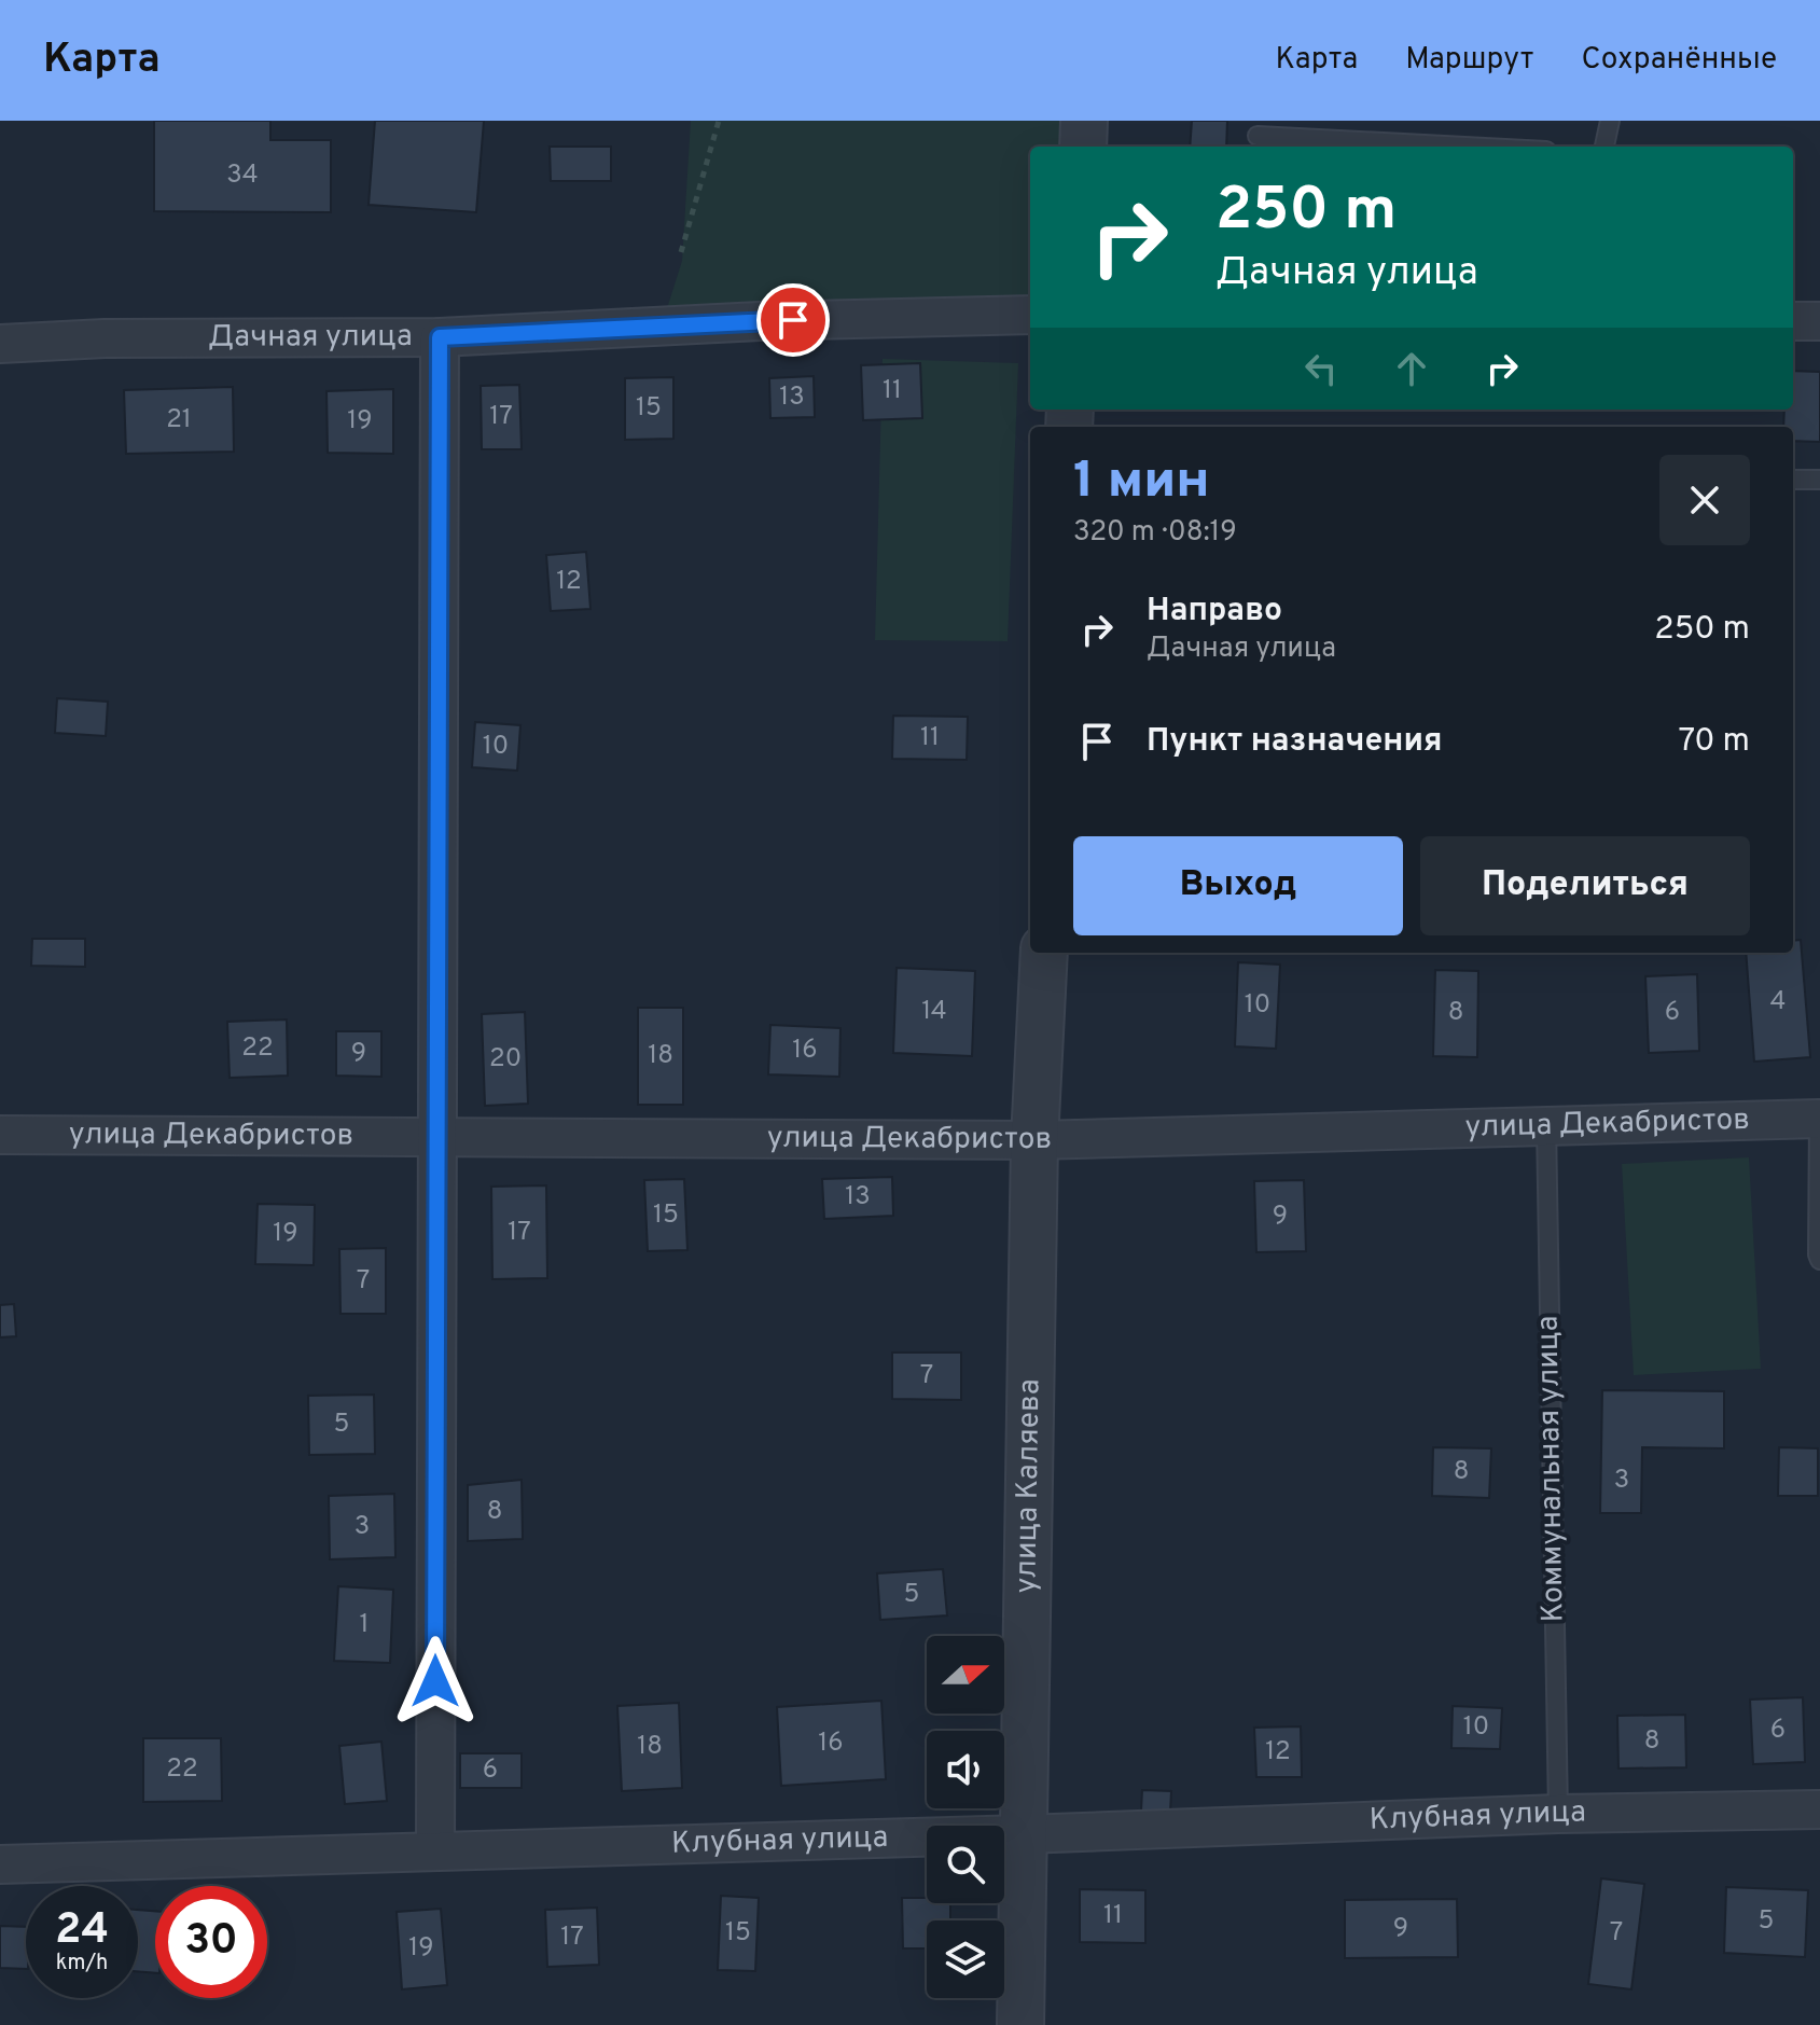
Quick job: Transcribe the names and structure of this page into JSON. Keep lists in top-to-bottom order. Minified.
{"streets":{"street":["Дачная улица","улица Декабристов","улица Каляева","Клубная улица"],"lane":["Коммунальная улица"]},"crossings":[["улица Декабристов","Коммунальная улица"],["улица Декабристов","улица Каляева"],["Коммунальная улица","Клубная улица"],["улица Каляева","Клубная улица"]],"house_numbers":["34","11","13","15","17","21","19","12","11","10","4","10","14","8","6","22","16","9","18","20","13","15","9","17","19","7","7","5","8","3","8","3","5","1","10","6","8","16","18","12","22","6","11","5","9","15","7","17","19"],"north":"right","page":{"header":"Карта","nav":["Карта","Маршрут","Сохранённые"],"turn":["250 m","Дачная улица"],"heading":["1 мин","320 m · 08:19"],"list":[{"name":"Направо","note":"Дачная улица","value":"250 m"},{"name":"Пункт назначения","value":"70 m"}],"buttons":["Выход","Поделиться"],"speed":"24 km/h","limit":"30"}}
